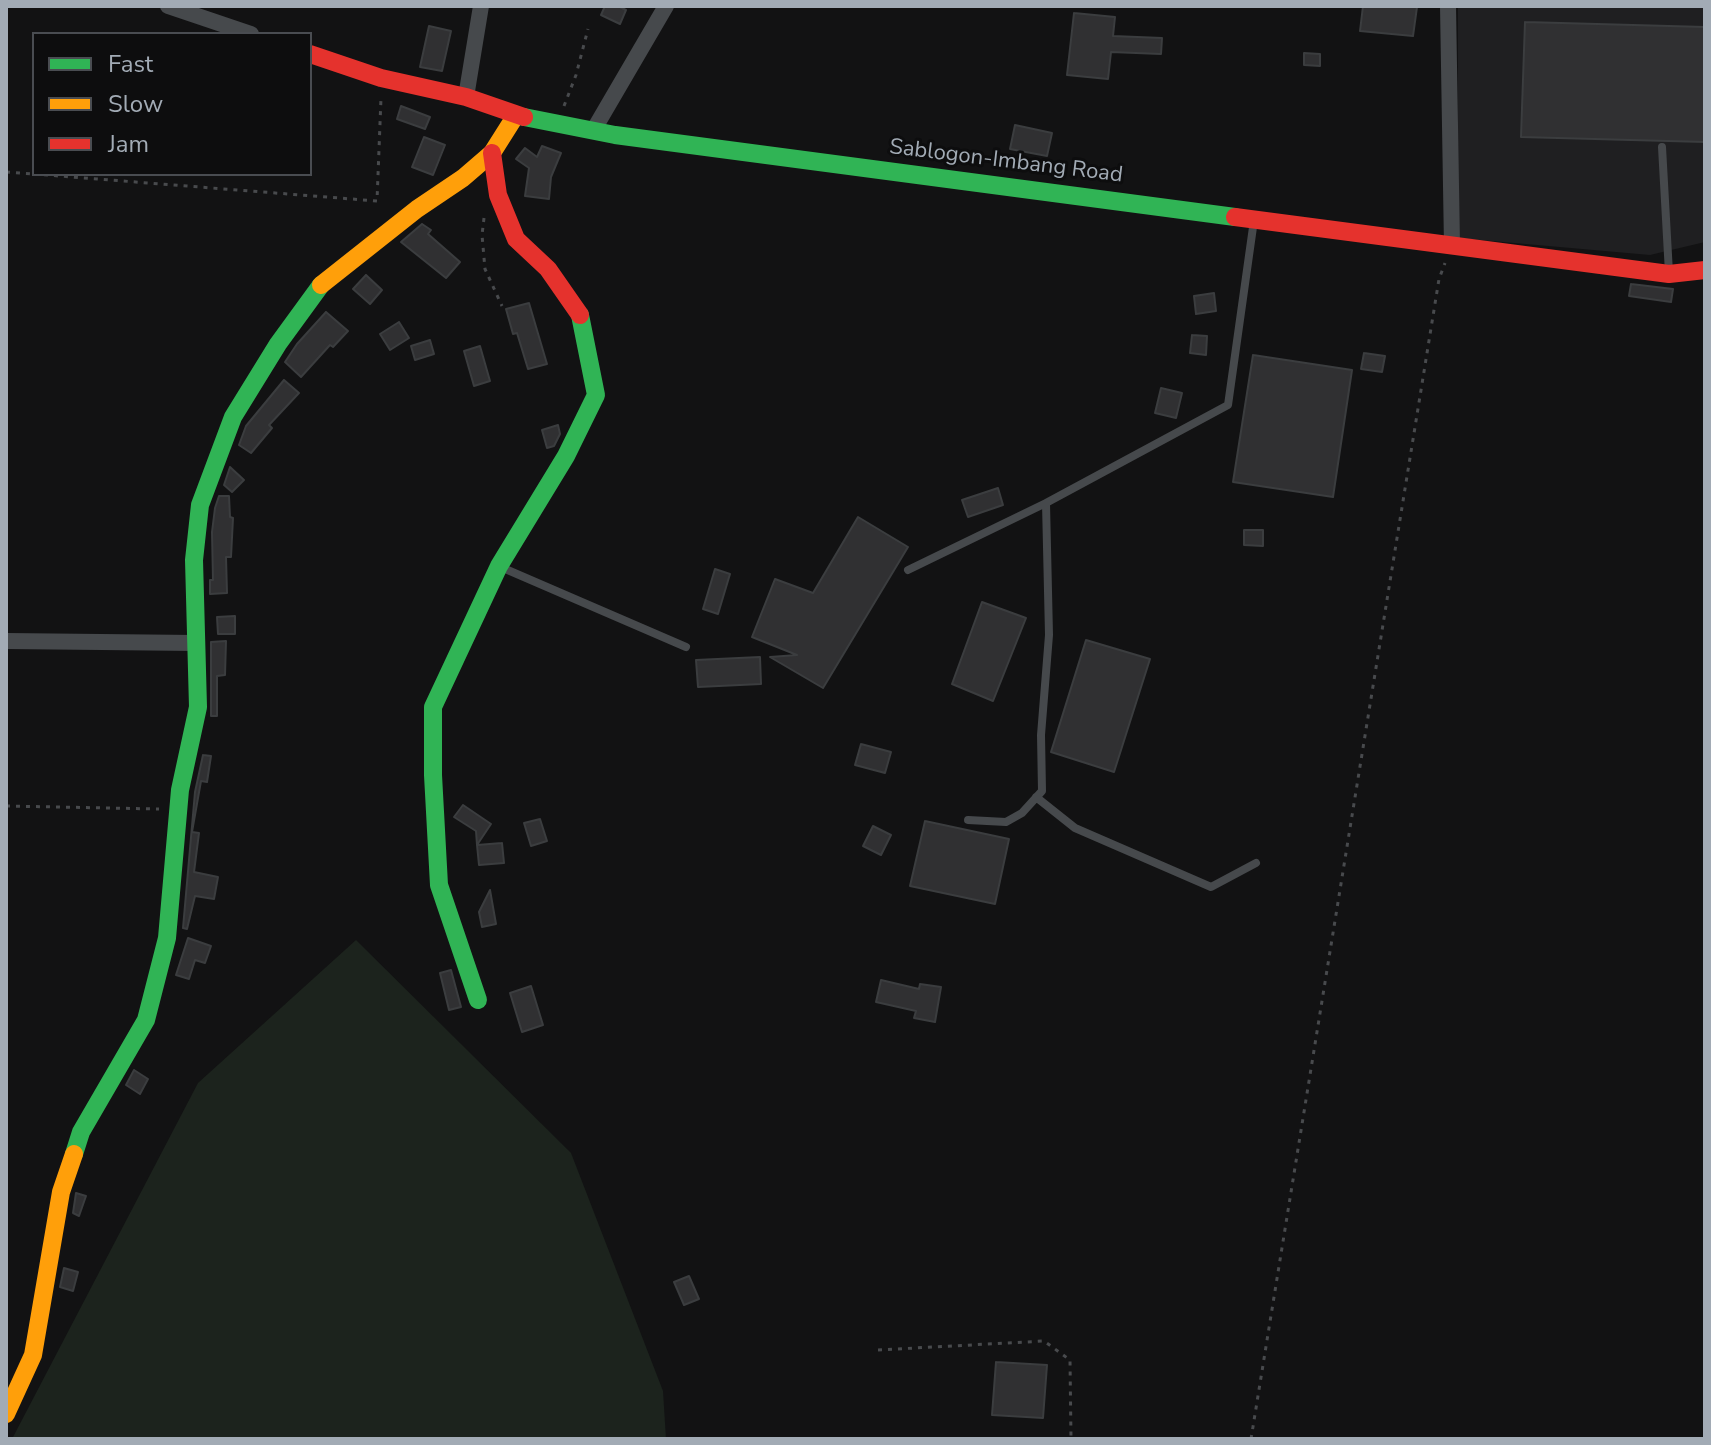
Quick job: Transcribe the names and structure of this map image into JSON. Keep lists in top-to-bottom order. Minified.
{"streets":{"street":["Sablogon-Imbang Road"]},"legend":["Fast","Slow","Jam"]}
